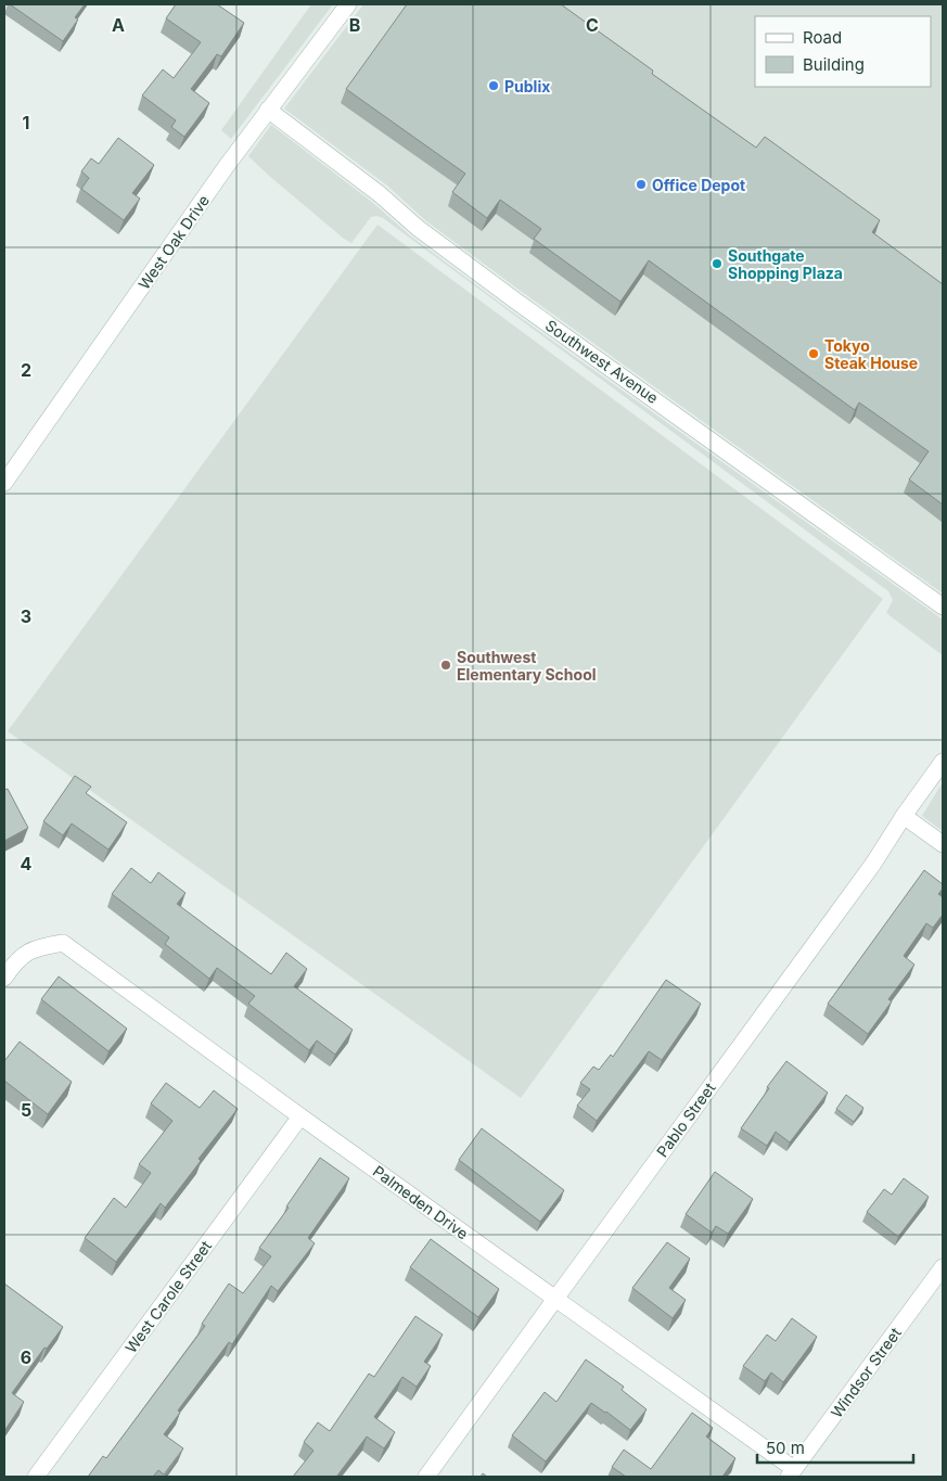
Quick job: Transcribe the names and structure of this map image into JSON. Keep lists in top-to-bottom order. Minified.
{"streets":{"street":["West Oak Drive","Southwest Avenue","Pablo Street","Palmeden Drive","West Carole Street","Windsor Street"]},"crossings":[["West Oak Drive","Southwest Avenue"],["Pablo Street","Palmeden Drive"],["Palmeden Drive","West Carole Street"],["Palmeden Drive","Windsor Street"]],"places":["Publix","Office Depot","Southgate Shopping Plaza","Tokyo Steak House","Southwest Elementary School"],"legend":["Road","Building"],"scale_bar":"50 m","grid":{"columns":["A","B","C"],"rows":["1","2","3","4","5","6"]}}
